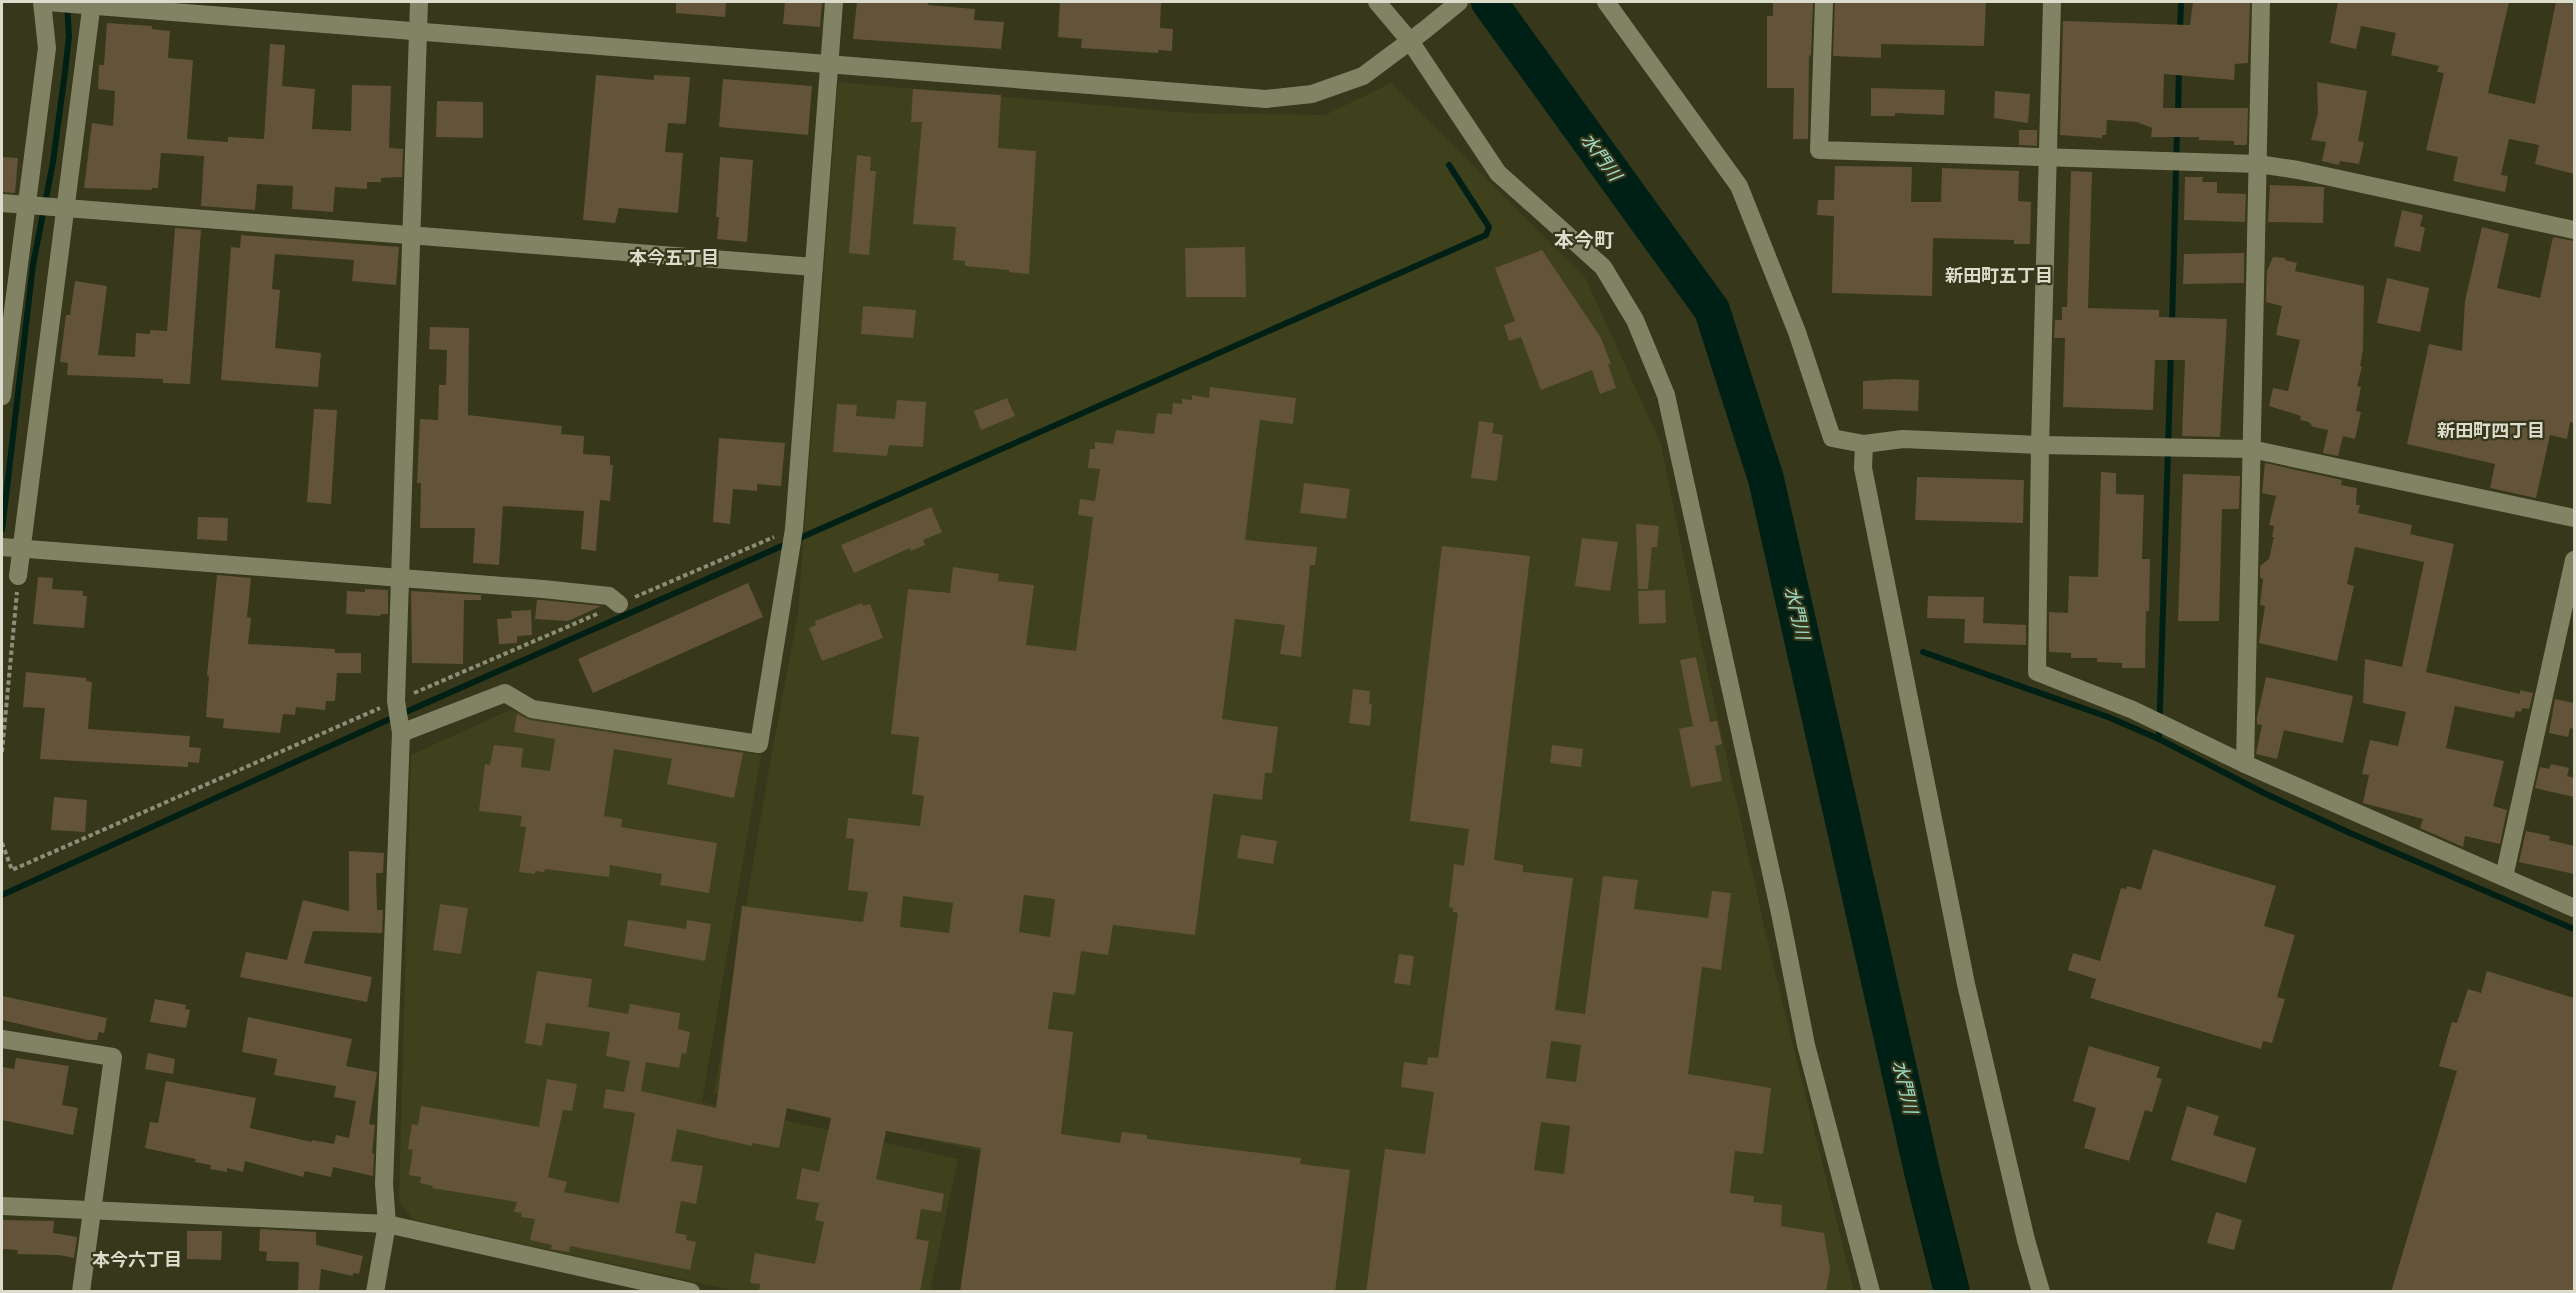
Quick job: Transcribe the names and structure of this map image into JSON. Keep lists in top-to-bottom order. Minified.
{"districts":["本今町","本今五丁目","新田町五丁目","新田町四丁目","本今六丁目"],"water":["水門川"]}
